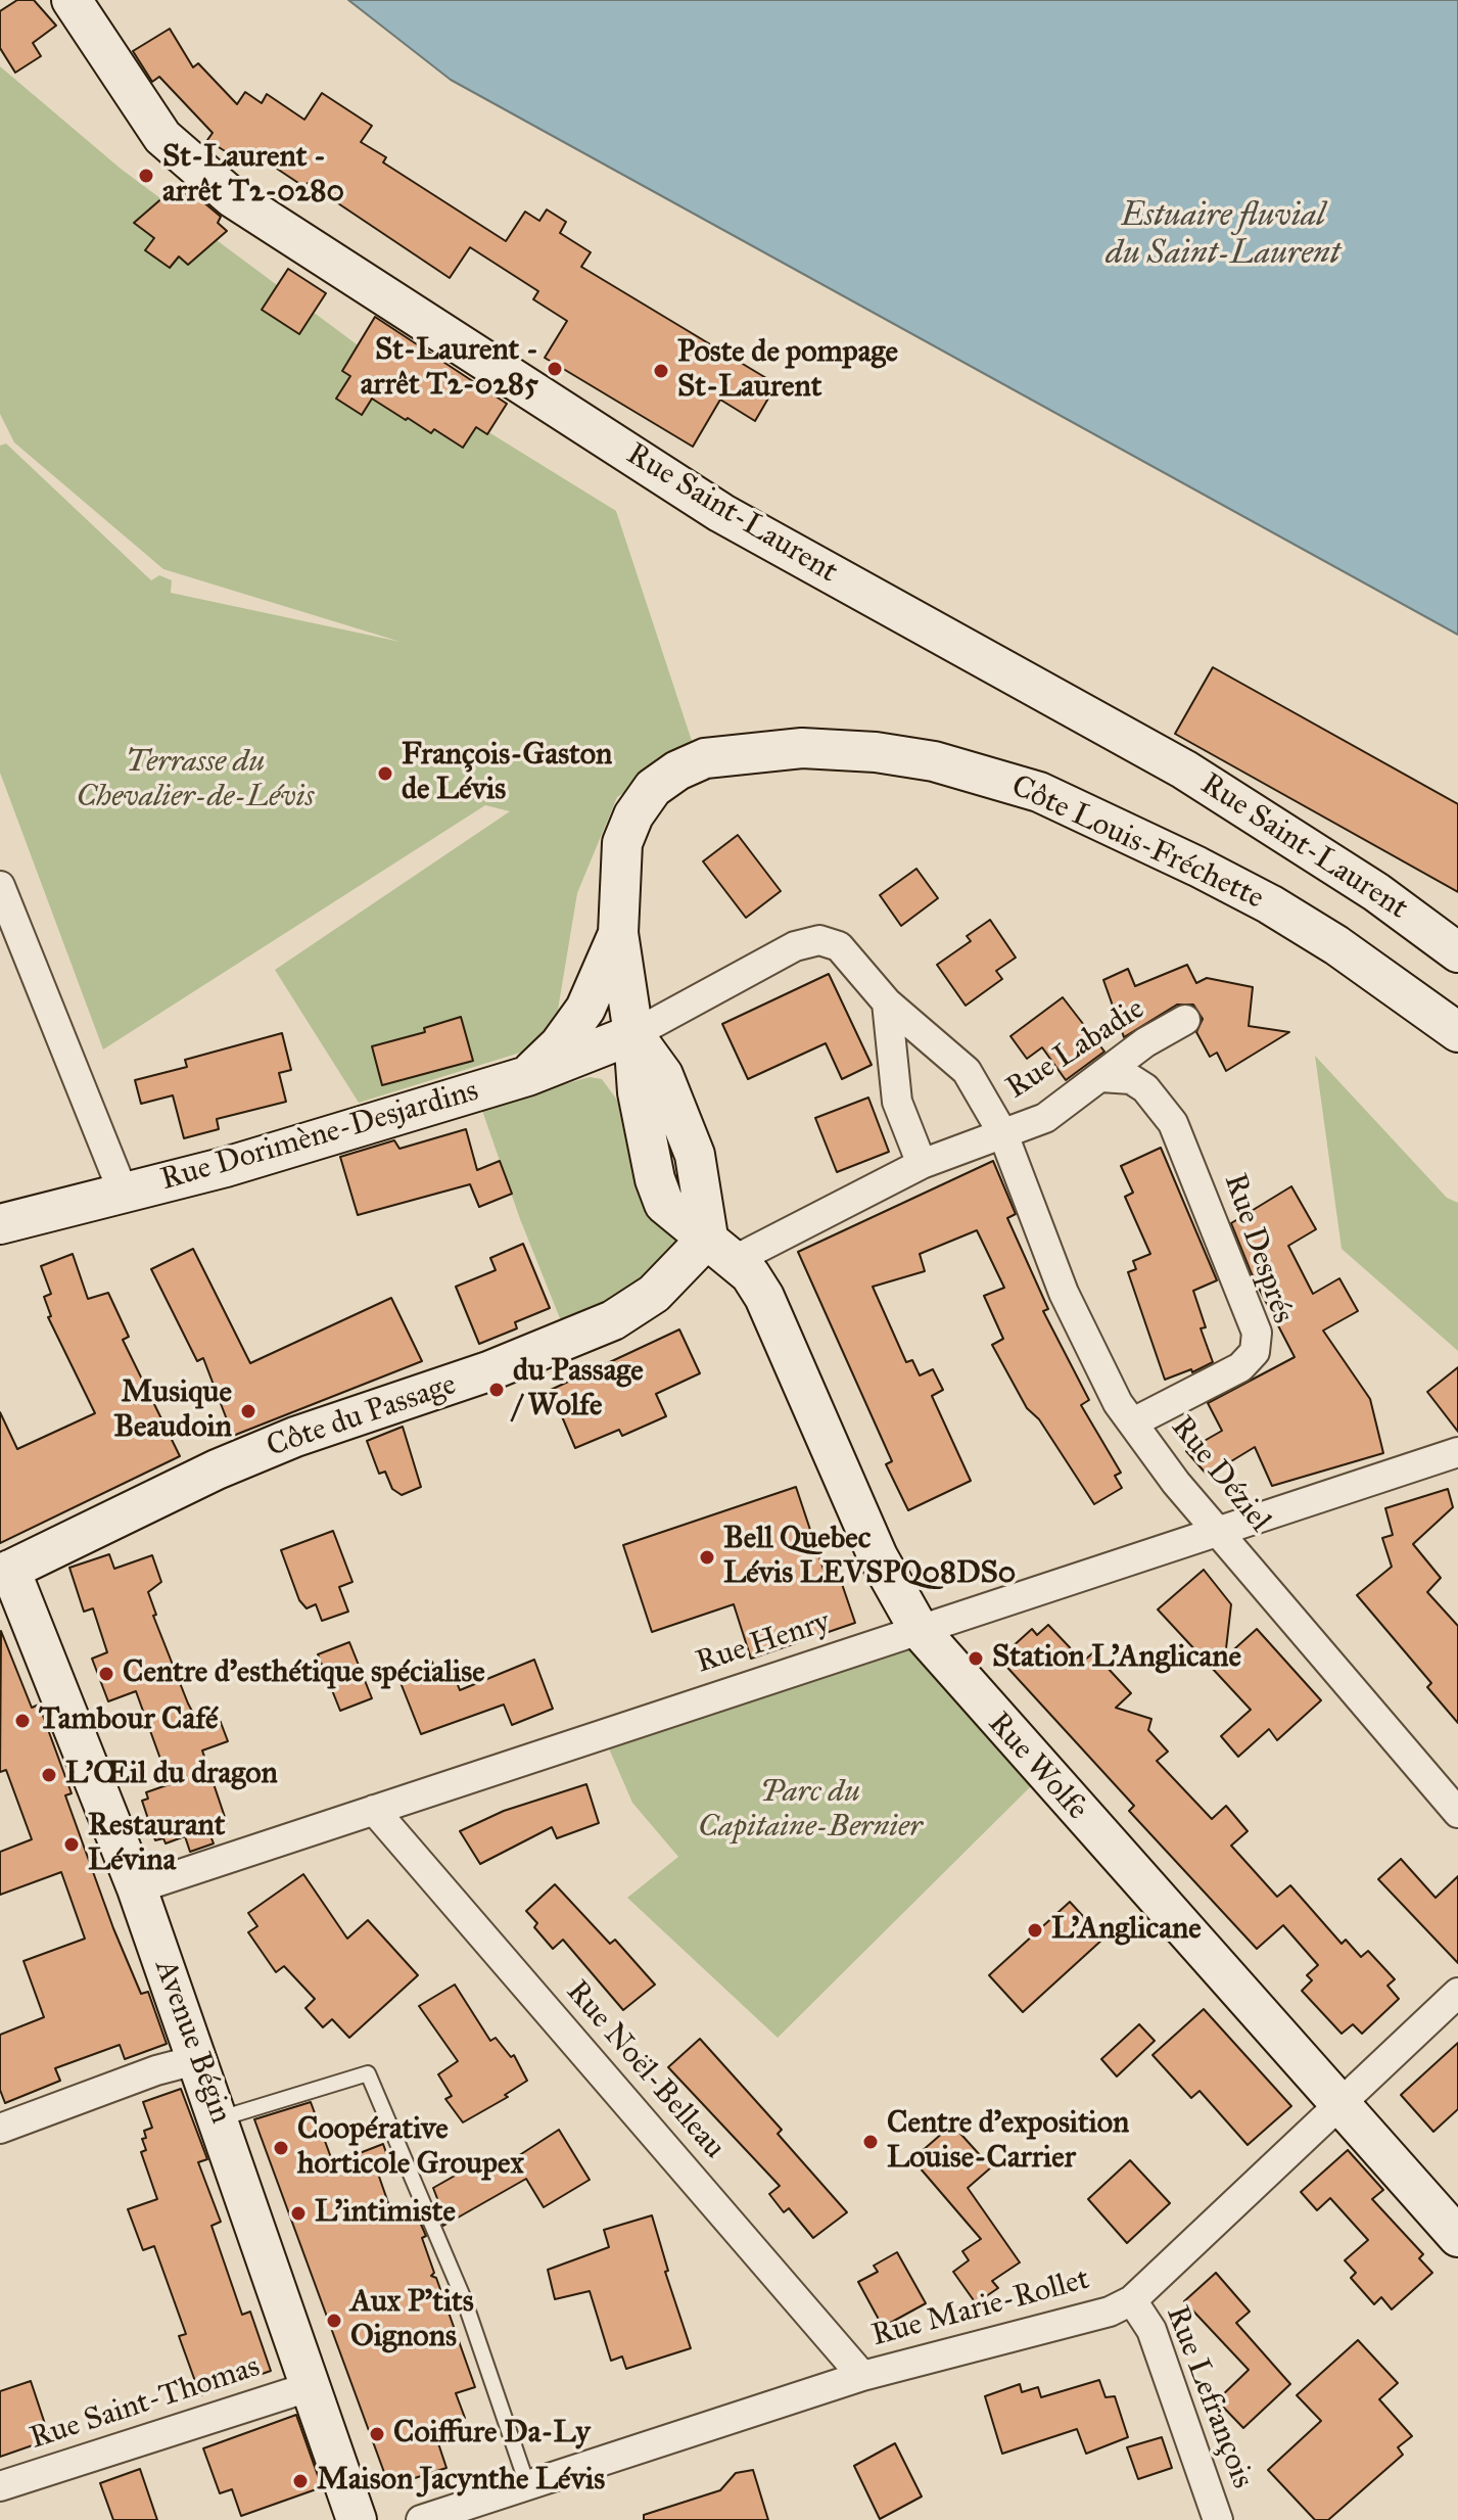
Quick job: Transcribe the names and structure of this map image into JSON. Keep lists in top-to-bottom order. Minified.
{"streets":{"street":["Rue Saint-Laurent","Côte Louis-Fréchette","Rue Labadie","Rue Dorimène-Desjardins","Rue Després","Côte du Passage","Rue Déziel","Rue Henry","Rue Wolfe","Avenue Bégin","Rue Noël-Belleau","Rue Marie-Rollet","Rue Lefrançois","Rue Saint-Thomas"]},"crossings":[["Côte Louis-Fréchette","Rue Dorimène-Desjardins"],["Côte Louis-Fréchette","Côte du Passage"],["Côte Louis-Fréchette","Rue Déziel"],["Côte Louis-Fréchette","Rue Wolfe"],["Rue Labadie","Rue Després"],["Rue Labadie","Côte du Passage"],["Rue Labadie","Rue Déziel"],["Rue Dorimène-Desjardins","Rue Déziel"],["Rue Després","Rue Déziel"],["Côte du Passage","Rue Déziel"],["Côte du Passage","Rue Wolfe"],["Côte du Passage","Avenue Bégin"],["Rue Déziel","Rue Henry"],["Rue Henry","Rue Wolfe"],["Rue Henry","Avenue Bégin"],["Rue Henry","Rue Noël-Belleau"],["Rue Wolfe","Rue Marie-Rollet"],["Avenue Bégin","Rue Saint-Thomas"],["Rue Noël-Belleau","Rue Marie-Rollet"],["Rue Marie-Rollet","Rue Lefrançois"]],"water":["Estuaire fluvial du Saint-Laurent"],"parks":["Terrasse du Chevalier-de-Lévis","Parc du Capitaine-Bernier"],"places":["St-Laurent - arrêt T2-0280","St-Laurent - arrêt T2-0285","Poste de pompage St-Laurent","François-Gaston de Lévis","du Passage / Wolfe","Musique Beaudoin","Bell Quebec Lévis LEVSPQ08DS0","Station L'Anglicane","Centre d'esthétique spécialise","Tambour Café","L'Œil du dragon","Restaurant Lévina","L'Anglicane","Centre d'exposition Louise-Carrier","Coopérative horticole Groupex","L'intimiste","Aux P'tits Oignons","Coiffure Da-Ly","Maison Jacynthe Lévis"]}
